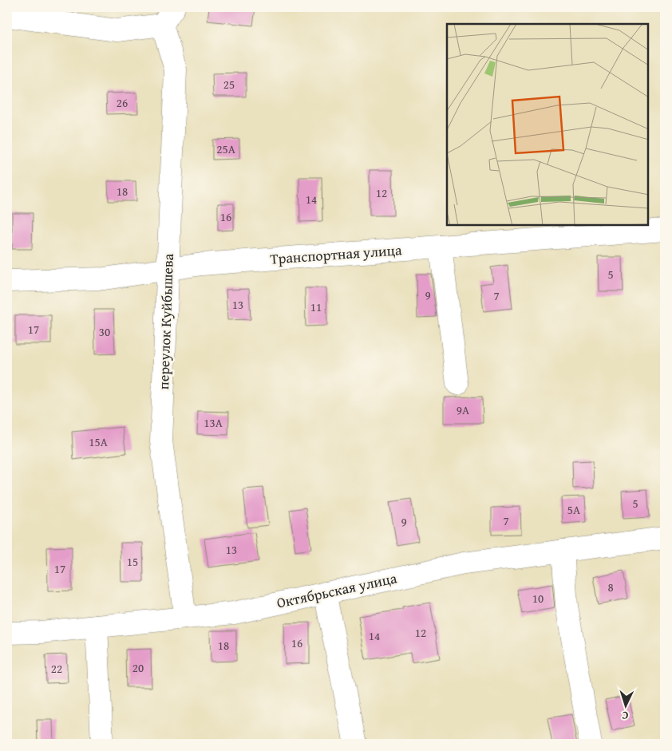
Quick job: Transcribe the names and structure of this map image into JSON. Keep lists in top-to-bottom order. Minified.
{"streets":{"street":["Транспортная улица","переулок Куйбышева","Октябрьская улица"]},"crossings":[["Транспортная улица","переулок Куйбышева"],["переулок Куйбышева","Октябрьская улица"]],"house_numbers":["25","26","25А","18","12","14","16","5","9","7","13","11","17","30","9А","13А","15А","5","5А","7","9","13","15","17","8","10","12","14","16","18","20","22"],"north":"bottom"}
